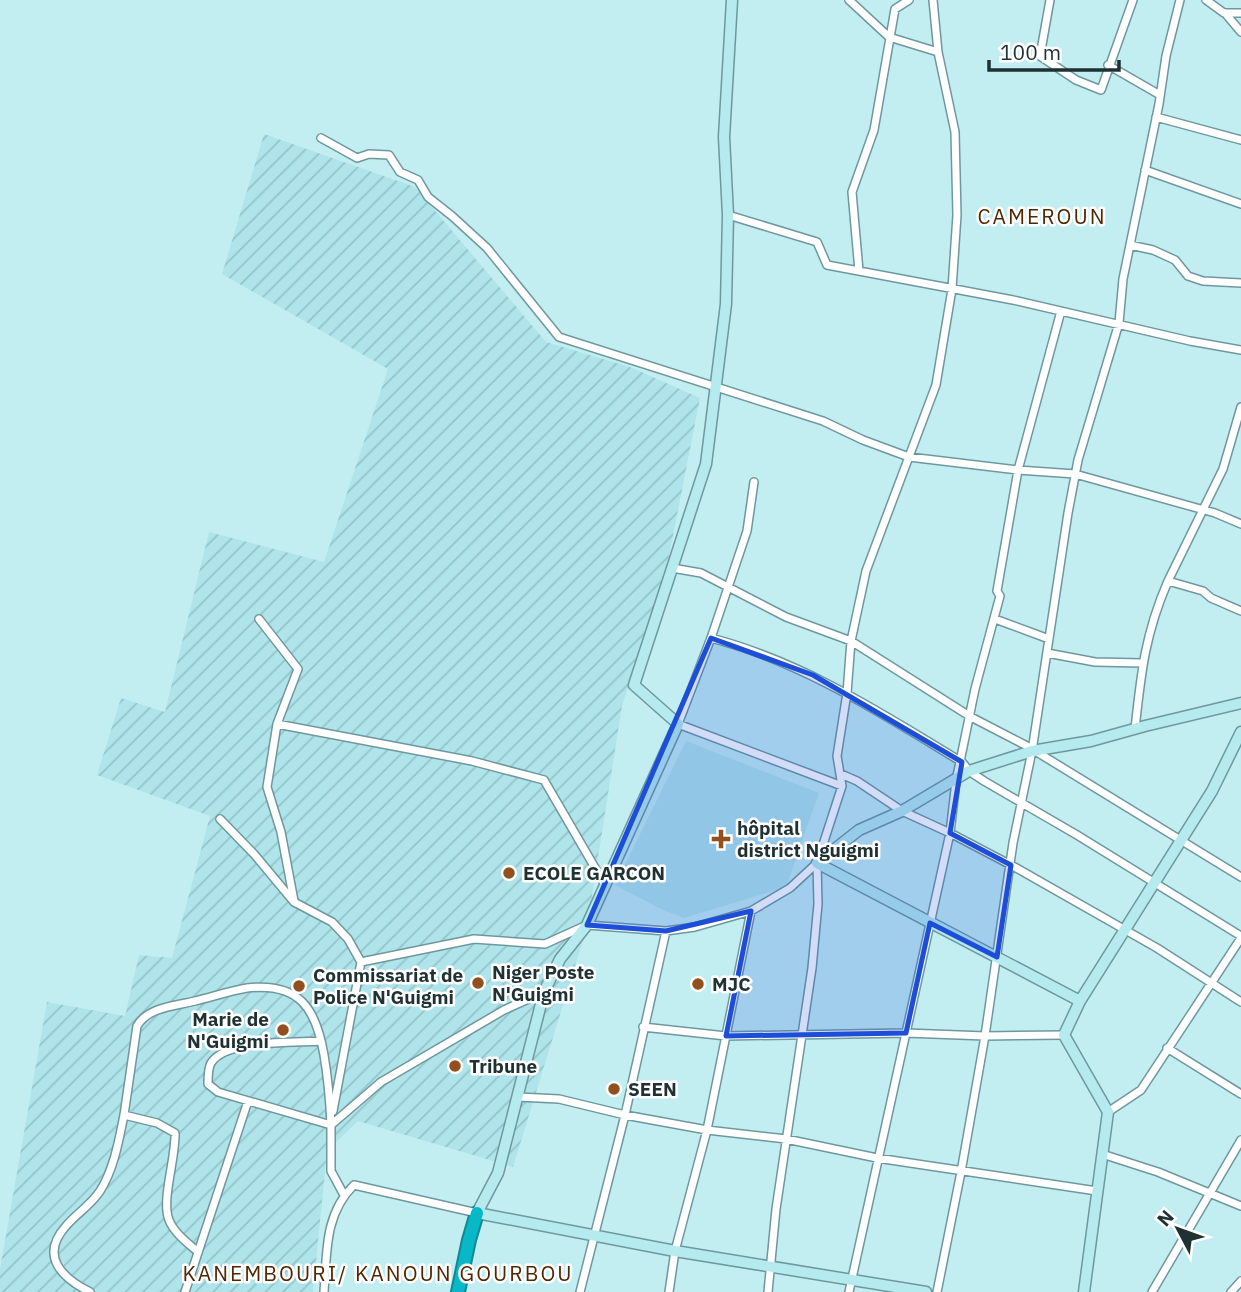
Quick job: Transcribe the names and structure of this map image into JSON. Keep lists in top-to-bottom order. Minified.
{"districts":["CAMEROUN","KANEMBOURI/ KANOUN GOURBOU"],"places":{"health":["hôpital district Nguigmi"],"other":["ECOLE GARCON","Niger Poste N'Guigmi","MJC","Commissariat de Police N'Guigmi","Marie de N'Guigmi","Tribune","SEEN"]},"scale_bar":"100 m","north":"top left"}
